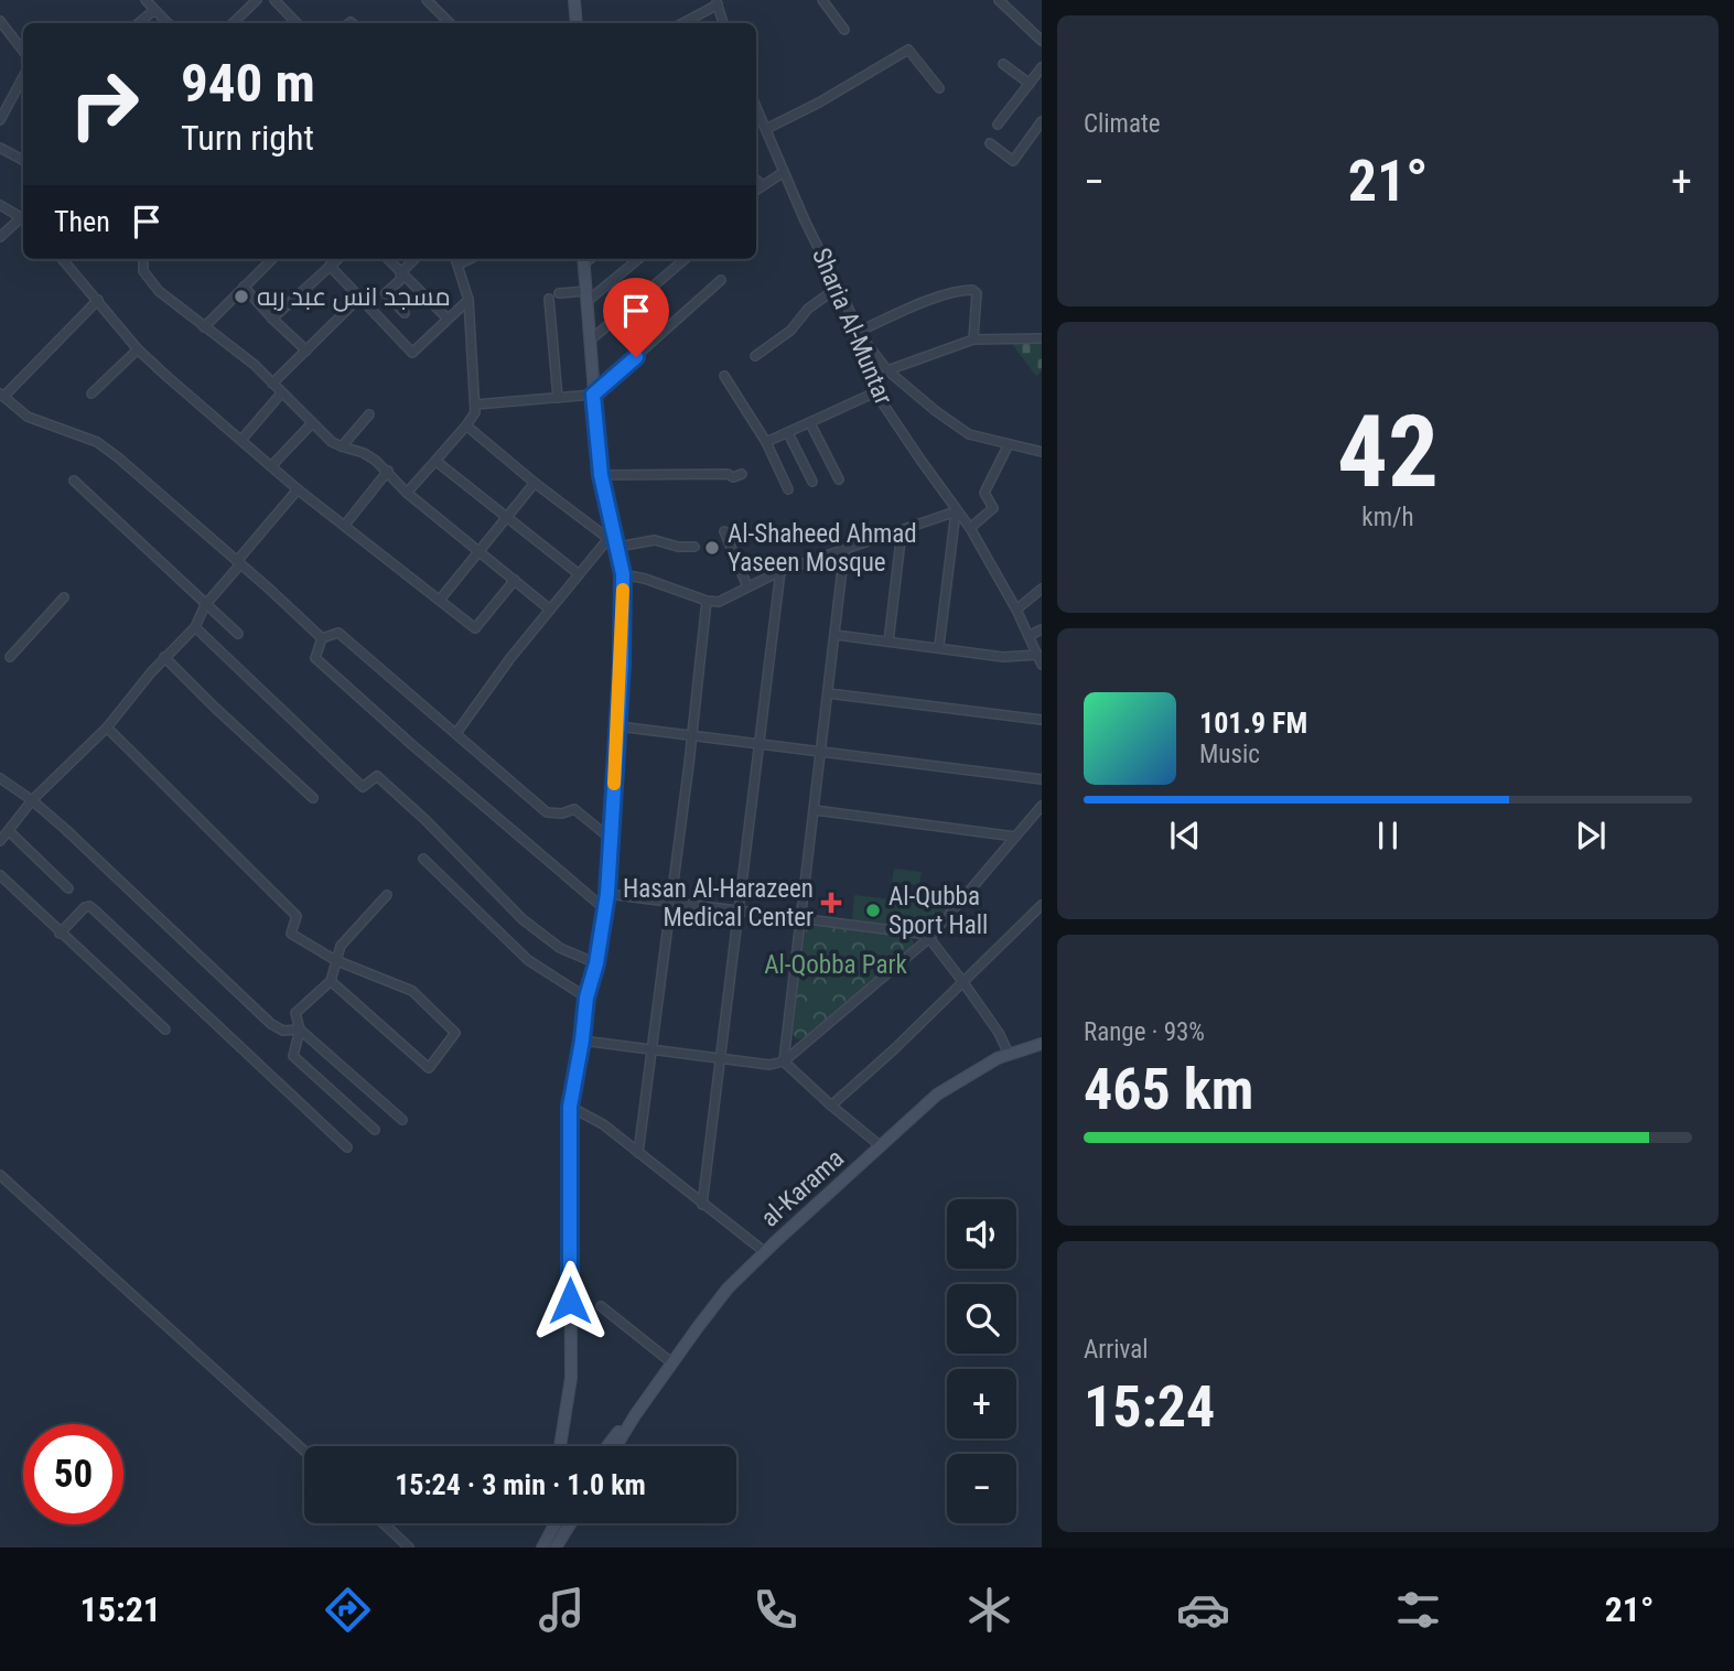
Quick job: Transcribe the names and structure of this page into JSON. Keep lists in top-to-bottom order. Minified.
{"streets":{"main road":["al-Karama"],"street":["Sharia Al-Muntar"]},"parks":["Al-Qobba Park"],"places":{"other":["مسجد انس عبد ربه","Al-Shaheed Ahmad Yaseen Mosque","Al-Qubba Sport Hall"],"health":["Hasan Al-Harazeen Medical Center"]},"page":{"tile":["Climate",["42","km/h"],["Range · 93%","465 km"],["Arrival","15:24"]],"turn":["940 m","Turn right"],"heat":["−","21°","+"],"then":"Then","song":["101.9 FM","Music"],"map_buttons":["+","−"],"limit":"50","trip":"15:24 · 3 min · 1.0 km","tabs":["15:21","21°"]}}
